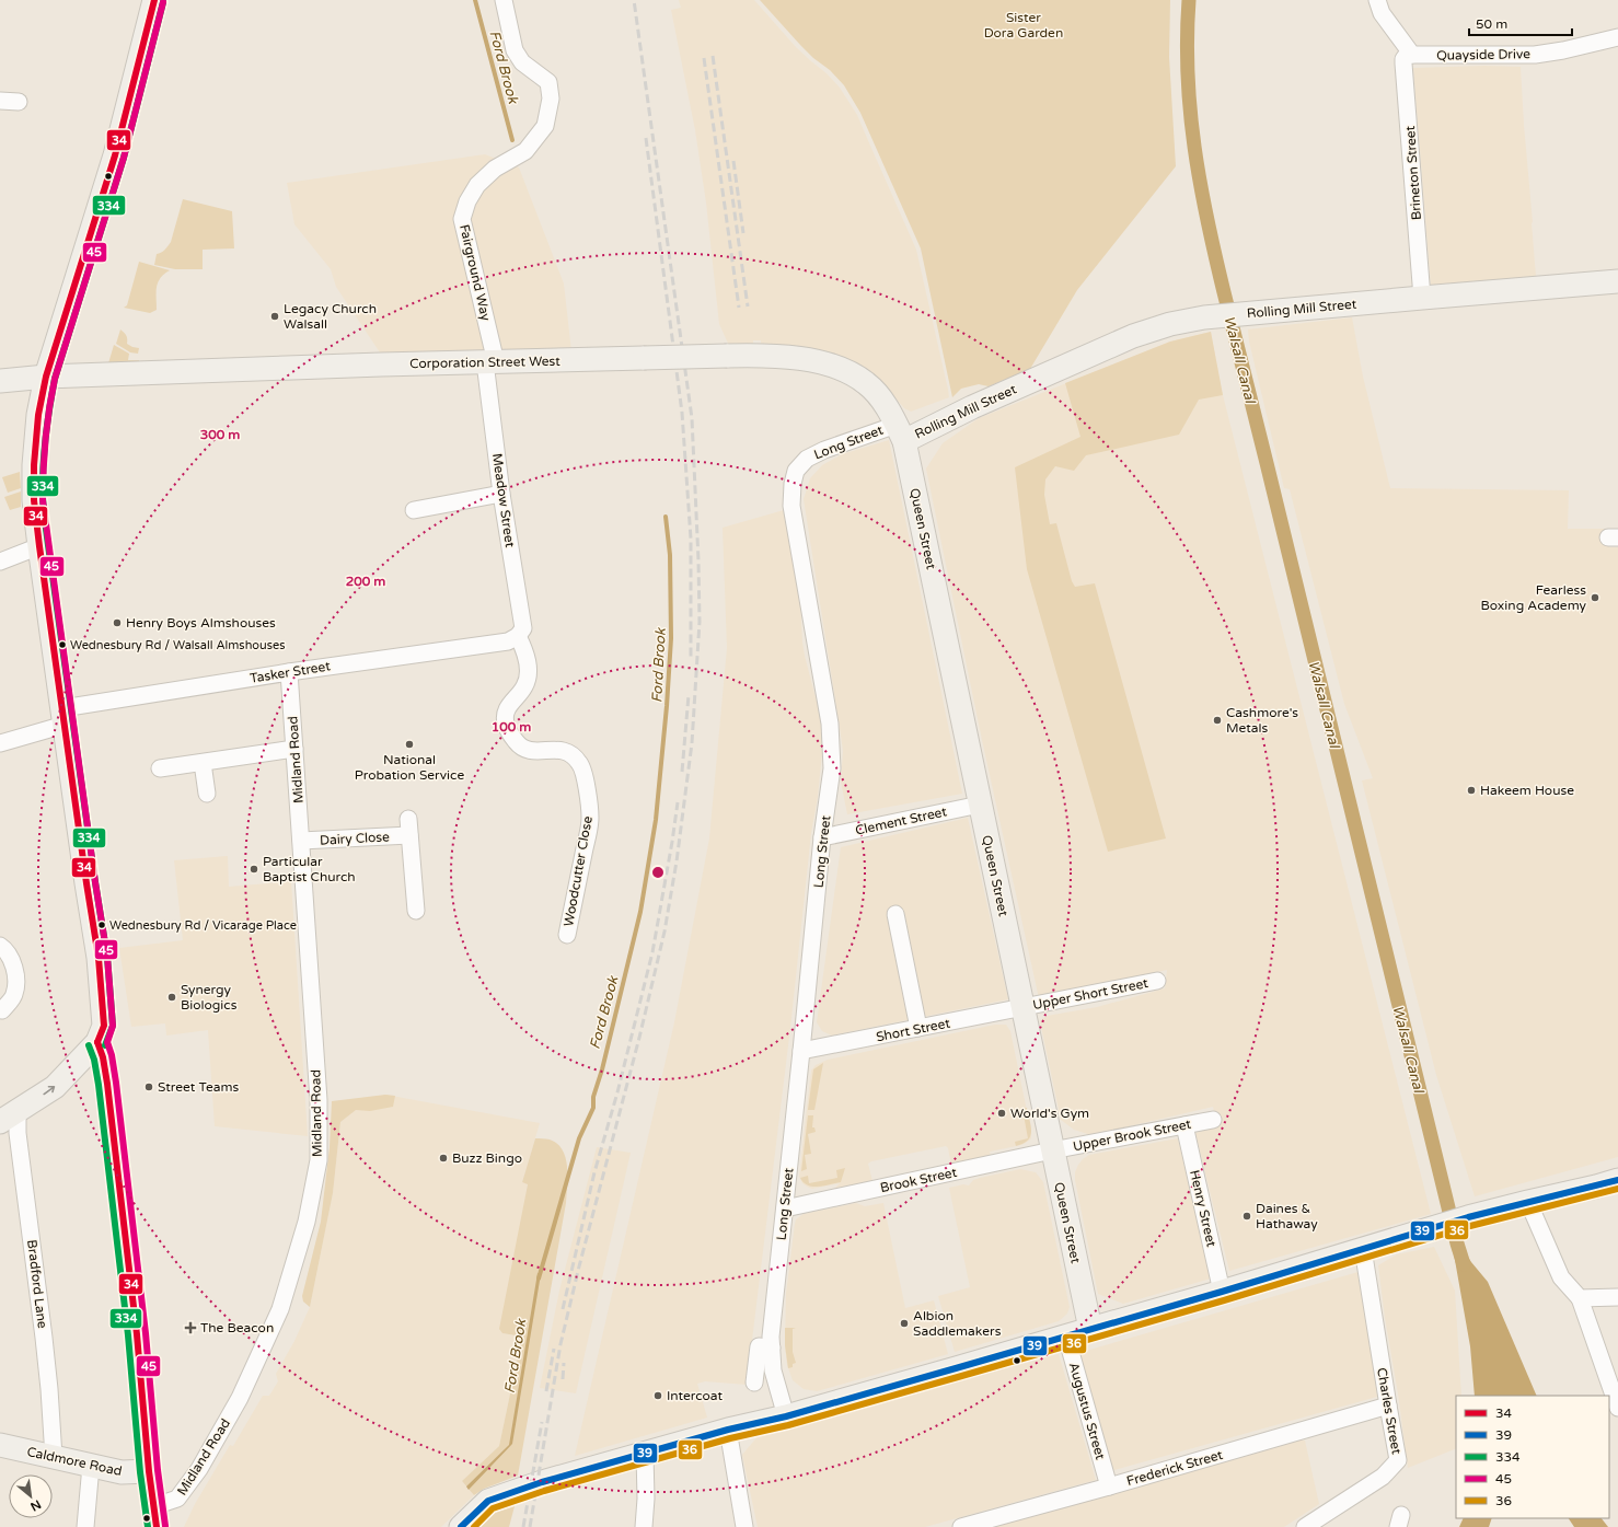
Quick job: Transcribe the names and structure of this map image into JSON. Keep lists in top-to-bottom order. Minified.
{"streets":{"street":["Quayside Drive","Brineton Street","Fairground Way","Rolling Mill Street","Corporation Street West","Long Street","Meadow Street","Queen Street","Tasker Street","Midland Road","Clement Street","Dairy Close","Woodcutter Close","Upper Short Street","Short Street","Upper Brook Street","Brook Street","Henry Street","Bradford Lane","Augustus Street","Charles Street","Caldmore Road","Frederick Street"]},"crossings":[["Quayside Drive","Brineton Street"],["Brineton Street","Rolling Mill Street"],["Fairground Way","Corporation Street West"],["Fairground Way","Meadow Street"],["Rolling Mill Street","Corporation Street West"],["Rolling Mill Street","Long Street"],["Rolling Mill Street","Queen Street"],["Corporation Street West","Long Street"],["Corporation Street West","Meadow Street"],["Corporation Street West","Queen Street"],["Long Street","Queen Street"],["Long Street","Clement Street"],["Long Street","Short Street"],["Long Street","Brook Street"],["Meadow Street","Tasker Street"],["Meadow Street","Woodcutter Close"],["Queen Street","Clement Street"],["Queen Street","Upper Short Street"],["Queen Street","Short Street"],["Queen Street","Upper Brook Street"],["Queen Street","Brook Street"],["Tasker Street","Midland Road"],["Tasker Street","Woodcutter Close"],["Midland Road","Dairy Close"],["Upper Short Street","Short Street"],["Upper Brook Street","Brook Street"],["Upper Brook Street","Henry Street"],["Bradford Lane","Caldmore Road"],["Augustus Street","Frederick Street"],["Charles Street","Frederick Street"]],"water":["Ford Brook","Walsall Canal"],"parks":["Sister Dora Garden"],"places":{"other":["Legacy Church Walsall","Fearless Boxing Academy","Henry Boys Almshouses","Wednesbury Rd / Walsall Almshouses","Cashmore's Metals","National Probation Service","Hakeem House","Particular Baptist Church","Wednesbury Rd / Vicarage Place","Synergy Biologics","Street Teams","World's Gym","Buzz Bingo","Daines & Hathaway","Albion Saddlemakers","Intercoat"],"health":["The Beacon"]},"lines":["transit line 34","transit line 334","transit line 45","transit line 39","transit line 36"],"legend":["34","39","334","45","36"],"scale_bar":"50 m","north":"bottom right","rings":["300 m","200 m","100 m"]}
